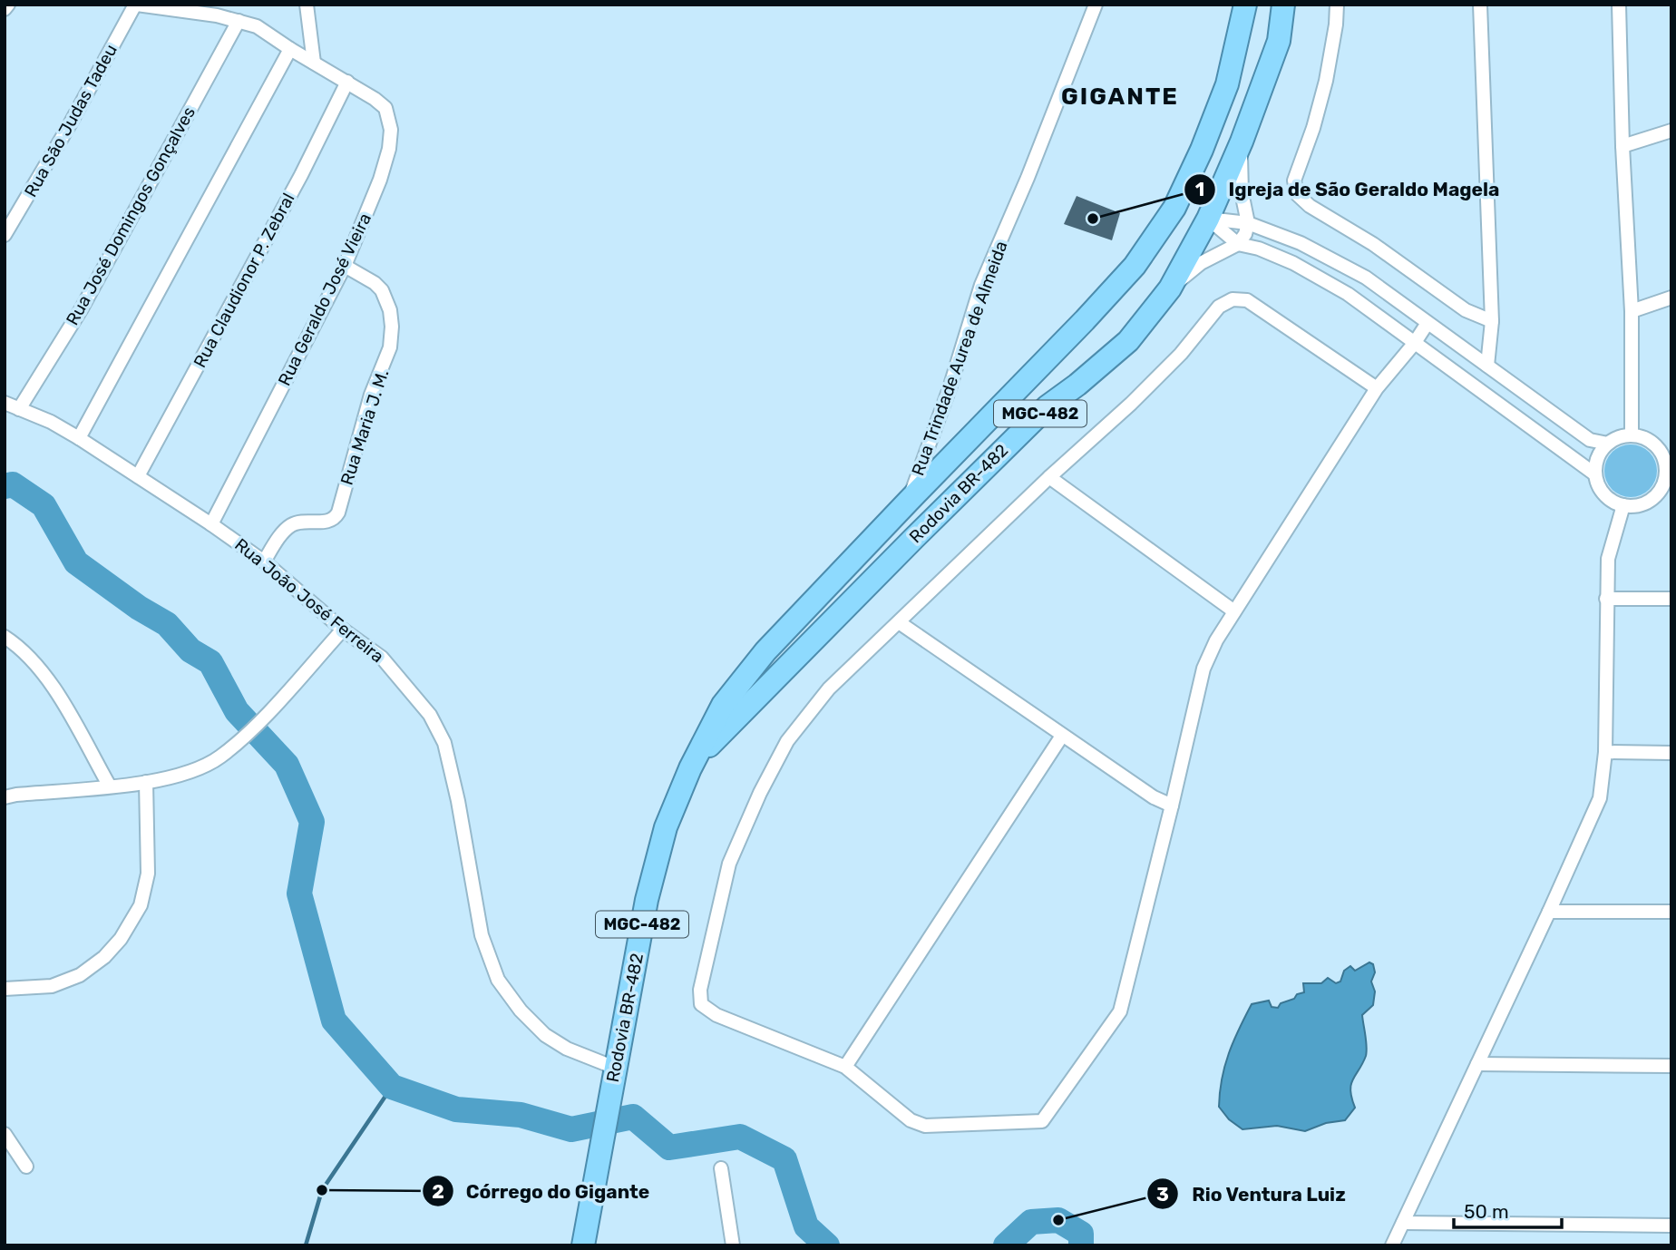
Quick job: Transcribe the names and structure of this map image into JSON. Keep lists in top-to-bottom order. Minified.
{"streets":{"highway":["MGC-482","Rodovia BR-482"],"street":["Rua São Judas Tadeu","Rua José Domingos Gonçalves","Rua Claudionor P. Zebral","Rua Geraldo José Vieira","Rua Trindade Aurea de Almeida","Rua Maria J. M.","Rua João José Ferreira"]},"crossings":[["Rua São Judas Tadeu","Rua Geraldo José Vieira"],["Rua José Domingos Gonçalves","Rua Geraldo José Vieira"],["Rua José Domingos Gonçalves","Rua João José Ferreira"],["Rua Claudionor P. Zebral","Rua Geraldo José Vieira"],["Rua Claudionor P. Zebral","Rua João José Ferreira"],["Rua Geraldo José Vieira","Rua Maria J. M."],["Rua Geraldo José Vieira","Rua João José Ferreira"],["Rua Trindade Aurea de Almeida","Rodovia BR-482"],["Rua Maria J. M.","Rua João José Ferreira"],["Rodovia BR-482","Rua João José Ferreira"]],"districts":["GIGANTE"],"places":["Igreja de São Geraldo Magela","Córrego do Gigante","Rio Ventura Luiz"],"scale_bar":"50 m"}
